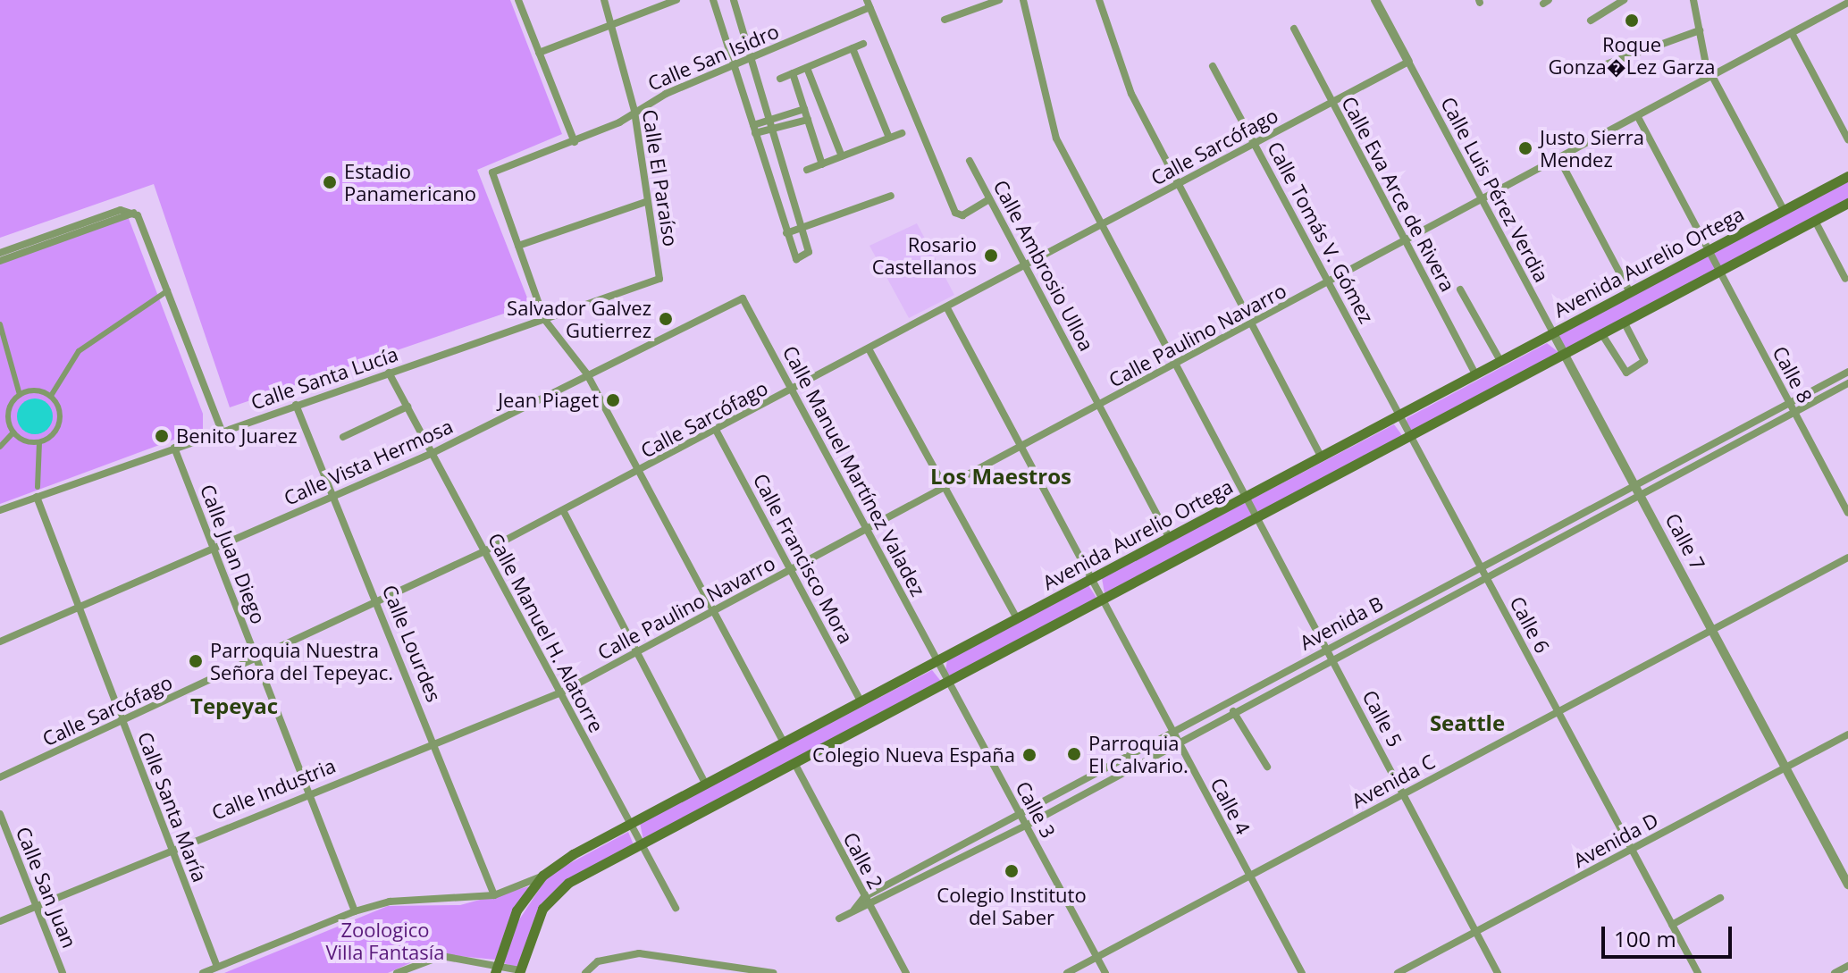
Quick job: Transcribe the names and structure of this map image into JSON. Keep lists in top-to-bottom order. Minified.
{"streets":{"main road":["Avenida Aurelio Ortega"],"street":["Calle San Isidro","Calle Sarcófago","Calle El Paraíso","Calle Luis Pérez Verdia","Calle Eva Arce de Rivera","Calle Tomás V. Gómez","Calle Ambrosio Ulloa","Calle Paulino Navarro","Calle 8","Calle Santa Lucía","Calle Vista Hermosa","Calle Manuel Martínez Valadez","Calle 7","Calle Juan Diego","Calle Francisco Mora","Avenida B","Calle 6","Calle Manuel H. Alatorre","Calle Lourdes","Calle 5","Avenida C","Calle Industria","Calle 4","Calle Santa María","Calle 3","Avenida D","Calle 2","Calle San Juan"]},"crossings":[["Calle San Isidro","Calle El Paraíso"],["Calle Sarcófago","Calle Luis Pérez Verdia"],["Calle Sarcófago","Calle Eva Arce de Rivera"],["Calle Sarcófago","Calle Tomás V. Gómez"],["Calle Sarcófago","Calle Ambrosio Ulloa"],["Calle Sarcófago","Calle Manuel Martínez Valadez"],["Calle Sarcófago","Calle Juan Diego"],["Calle Sarcófago","Calle Francisco Mora"],["Calle Sarcófago","Calle Manuel H. Alatorre"],["Calle Sarcófago","Calle Lourdes"],["Calle Sarcófago","Calle 5"],["Calle Sarcófago","Calle 4"],["Calle Sarcófago","Calle Santa María"],["Calle El Paraíso","Calle Santa Lucía"],["Calle Luis Pérez Verdia","Avenida Aurelio Ortega"],["Calle Luis Pérez Verdia","Calle Paulino Navarro"],["Calle Luis Pérez Verdia","Calle 7"],["Calle Eva Arce de Rivera","Avenida Aurelio Ortega"],["Calle Eva Arce de Rivera","Calle Paulino Navarro"],["Calle Tomás V. Gómez","Avenida Aurelio Ortega"],["Calle Tomás V. Gómez","Calle Paulino Navarro"],["Calle Tomás V. Gómez","Calle 6"],["Avenida Aurelio Ortega","Calle Ambrosio Ulloa"],["Avenida Aurelio Ortega","Calle 8"],["Avenida Aurelio Ortega","Calle Manuel Martínez Valadez"],["Avenida Aurelio Ortega","Calle 7"],["Avenida Aurelio Ortega","Calle Francisco Mora"],["Avenida Aurelio Ortega","Calle 6"],["Avenida Aurelio Ortega","Calle Manuel H. Alatorre"],["Avenida Aurelio Ortega","Calle 5"],["Avenida Aurelio Ortega","Calle 4"],["Avenida Aurelio Ortega","Calle 3"],["Avenida Aurelio Ortega","Calle 2"],["Calle Ambrosio Ulloa","Calle Paulino Navarro"],["Calle Paulino Navarro","Calle 8"],["Calle Paulino Navarro","Calle Manuel Martínez Valadez"],["Calle Paulino Navarro","Calle Francisco Mora"],["Calle Paulino Navarro","Calle Manuel H. Alatorre"],["Calle Paulino Navarro","Calle 5"],["Calle Paulino Navarro","Calle Industria"],["Calle Paulino Navarro","Calle 4"],["Calle 8","Avenida B"],["Calle Santa Lucía","Calle Juan Diego"],["Calle Santa Lucía","Calle Manuel H. Alatorre"],["Calle Santa Lucía","Calle Lourdes"],["Calle Santa Lucía","Calle Santa María"],["Calle Vista Hermosa","Calle Manuel Martínez Valadez"],["Calle Vista Hermosa","Calle Juan Diego"],["Calle Vista Hermosa","Calle Manuel H. Alatorre"],["Calle Vista Hermosa","Calle Lourdes"],["Calle Vista Hermosa","Calle Santa María"],["Calle Manuel Martínez Valadez","Calle 3"],["Calle 7","Avenida B"],["Calle 7","Avenida C"],["Calle 7","Avenida D"],["Calle Juan Diego","Calle Industria"],["Avenida B","Calle 6"],["Avenida B","Calle 5"],["Avenida B","Calle 4"],["Avenida B","Calle 3"],["Avenida B","Calle 2"],["Calle 6","Avenida C"],["Calle 6","Avenida D"],["Calle Manuel H. Alatorre","Calle Industria"],["Calle Lourdes","Calle Industria"],["Calle 5","Avenida C"],["Calle 5","Avenida D"],["Avenida C","Calle 4"],["Avenida C","Calle 3"],["Calle Industria","Calle Santa María"],["Calle Industria","Calle San Juan"]],"districts":["Los Maestros","Tepeyac","Seattle"],"parks":["Zoologico Villa Fantasía"],"places":["Roque Gonza�Lez Garza","Justo Sierra Mendez","Estadio Panamericano","Rosario Castellanos","Salvador Galvez Gutierrez","Jean Piaget","Benito Juarez","Parroquia Nuestra Señora del Tepeyac.","Parroquia El Calvario.","Colegio Nueva España","Colegio Instituto del Saber"],"scale_bar":"100 m"}
